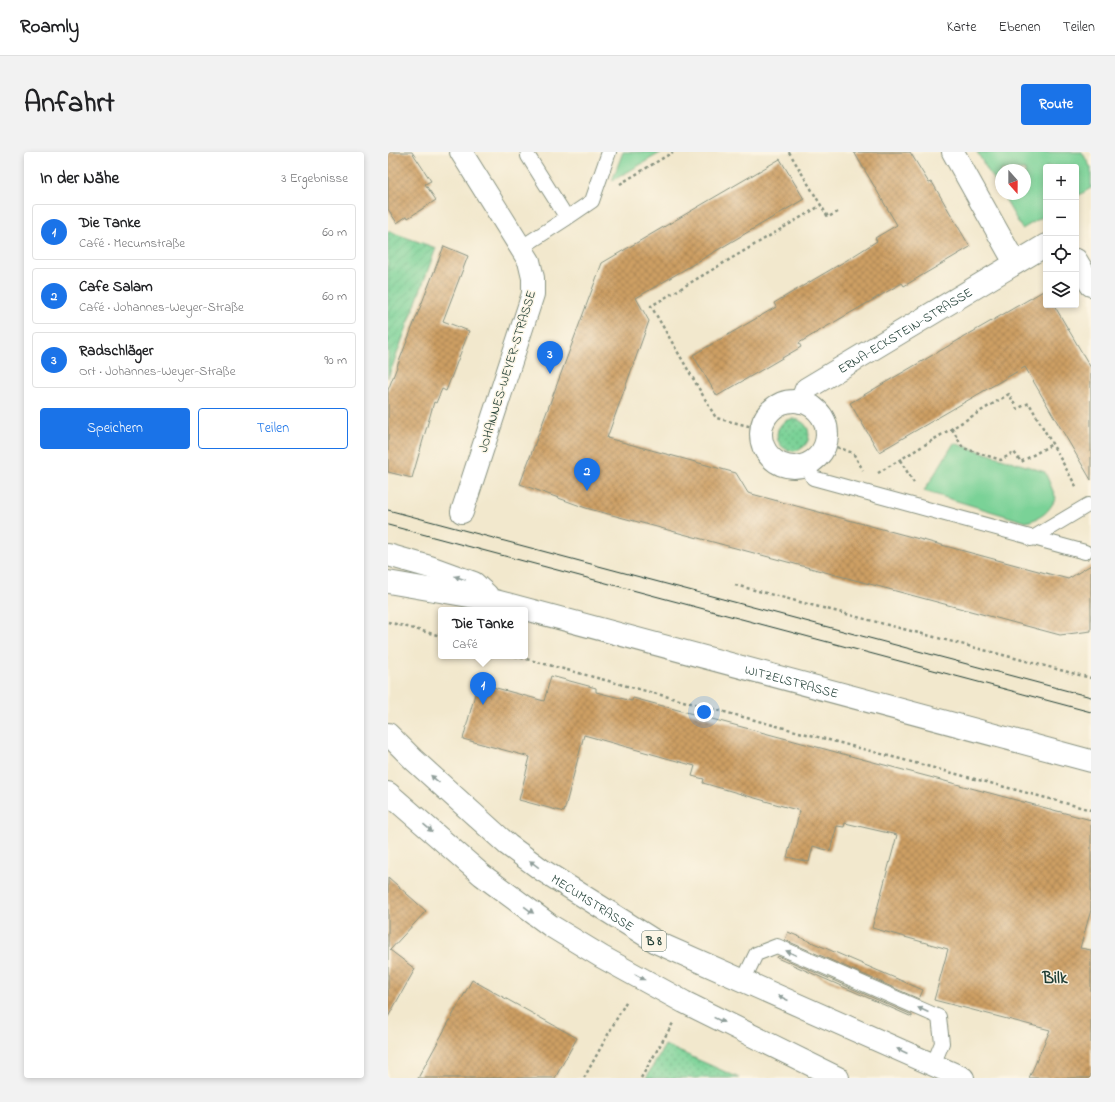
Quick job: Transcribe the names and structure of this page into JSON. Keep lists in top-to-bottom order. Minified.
{"streets":{"street":["ERNA-ECKSTEIN-STRASSE","JOHANNES-WEYER-STRASSE","WITZELSTRASSE","MECUMSTRASSE","B 8"]},"districts":["Bilk"],"north":"bottom","page":{"header":"Roamly","nav":["Karte","Ebenen","Teilen"],"title":"Anfahrt","buttons":["Route",["Speichern","Teilen"]],"heading":["In der Nähe","3 Ergebnisse"],"map_buttons":["+","−"],"list":[{"mark":"1","name":"Die Tanke","note":"Café · Mecumstraße","value":"60 m"},{"mark":"2","name":"Cafe Salam","note":"Café · Johannes-Weyer-Straße","value":"60 m"},{"mark":"3","name":"Radschläger","note":"Ort · Johannes-Weyer-Straße","value":"90 m"}],"pins":["3","2","1"],"popup":["Die Tanke","Café"]}}
